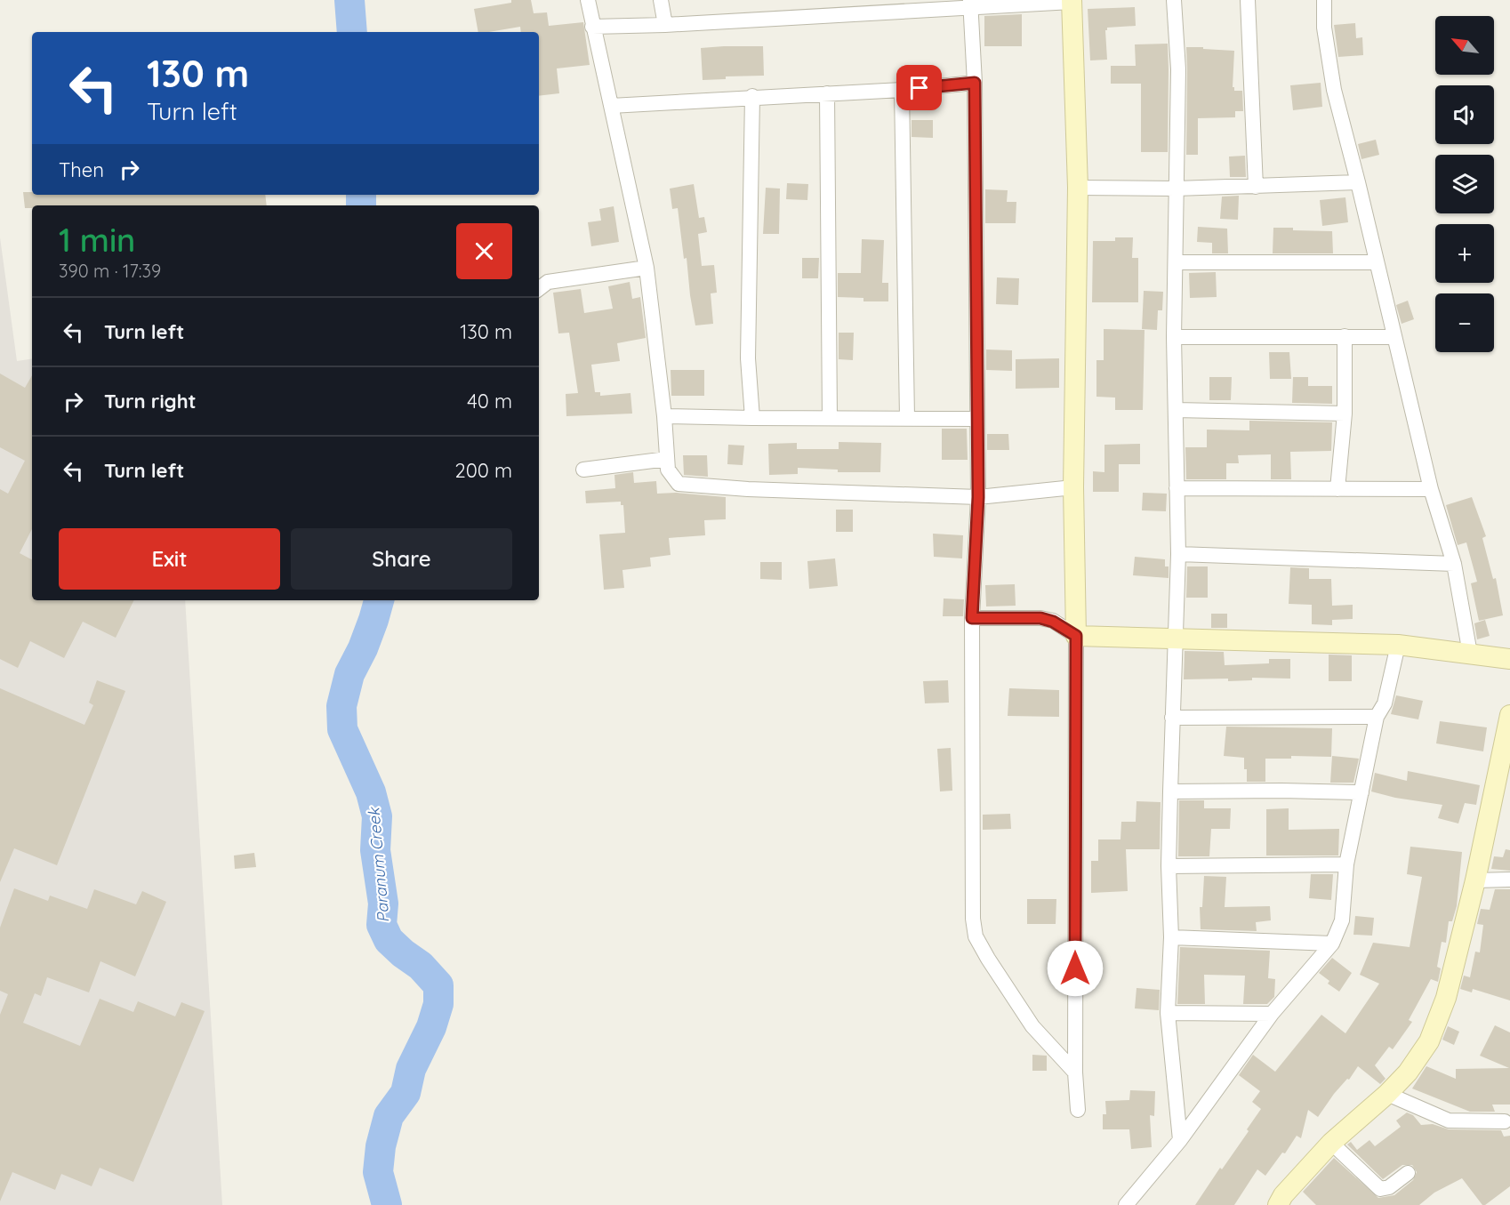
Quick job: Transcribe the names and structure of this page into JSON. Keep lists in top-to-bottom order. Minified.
{"water":["Paranum Creek"],"north":"top left","page":{"map_buttons":["+","−"],"turn":["130 m","Turn left"],"then":"Then","heading":["1 min","390 m · 17:39"],"list":[{"name":"Turn left","value":"130 m"},{"name":"Turn right","value":"40 m"},{"name":"Turn left","value":"200 m"}],"buttons":["Exit","Share"]}}
